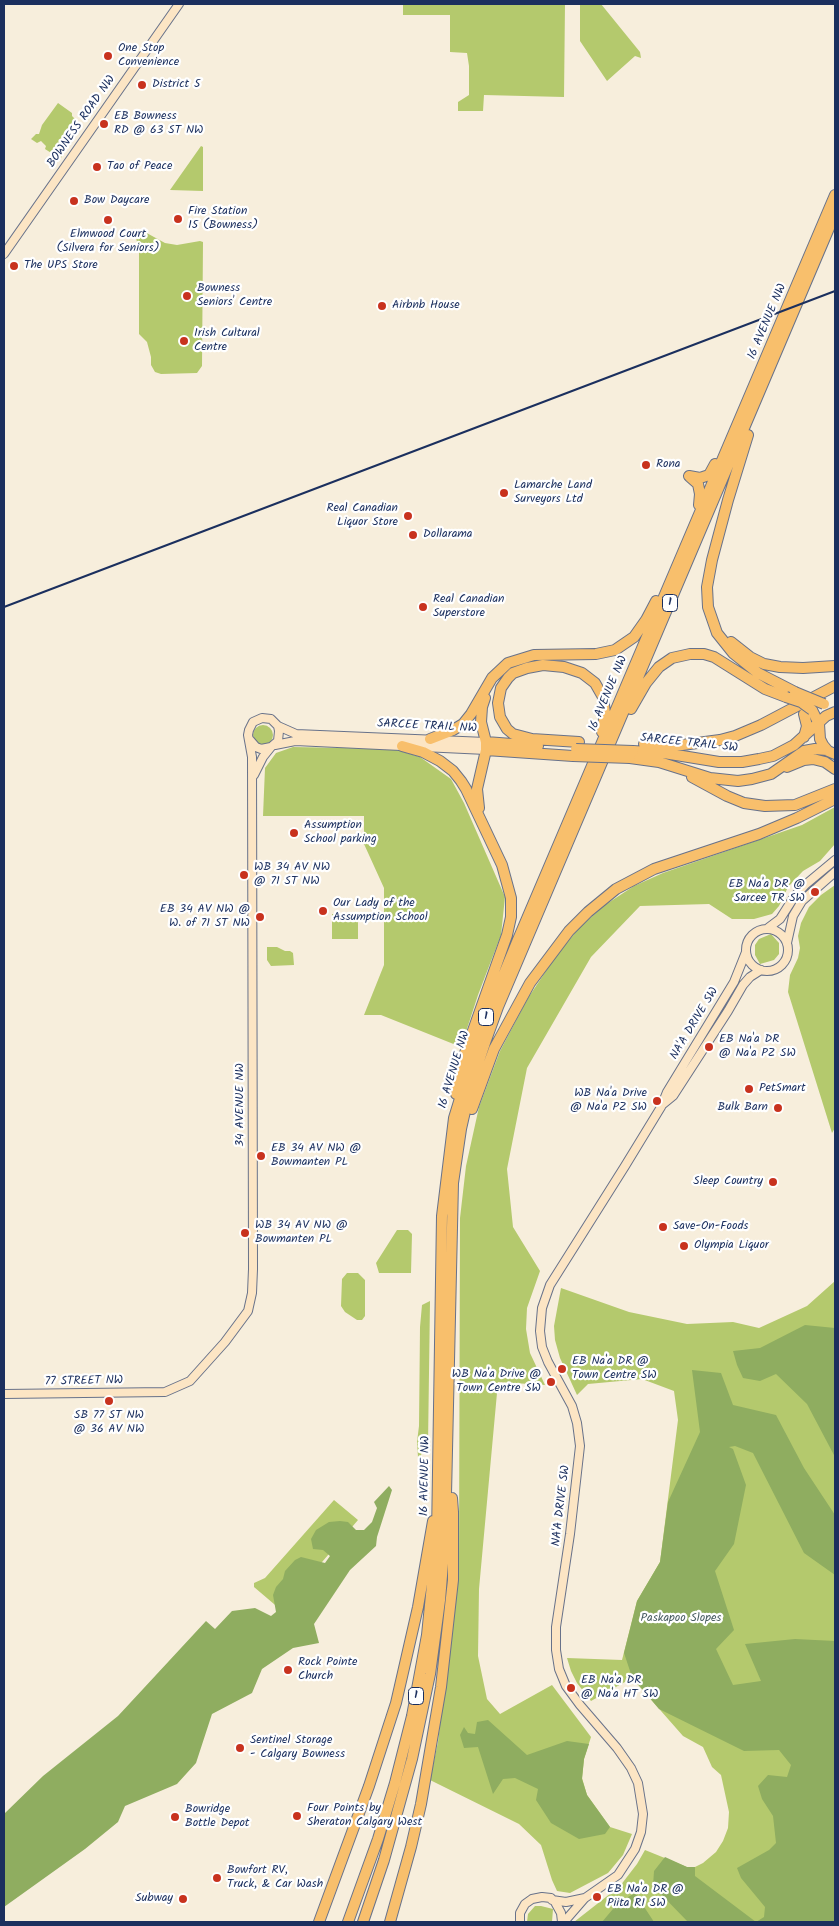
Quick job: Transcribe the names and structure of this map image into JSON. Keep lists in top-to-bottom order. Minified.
{"streets":{"highway":["16 AVENUE NW","1","SARCEE TRAIL NW","SARCEE TRAIL SW"],"street":["BOWNESS ROAD NW","NA'A DRIVE SW","34 AVENUE NW","77 STREET NW"]},"crossings":[["SARCEE TRAIL NW","SARCEE TRAIL SW"],["SARCEE TRAIL NW","34 AVENUE NW"],["34 AVENUE NW","77 STREET NW"]],"parks":["Paskapoo Slopes"],"places":["One Stop Convenience","District 5","EB Bowness RD @ 63 ST NW","Tao of Peace","Bow Daycare","Fire Station 15 (Bowness)","Elmwood Court (Silvera for Seniors)","The UPS Store","Bowness Seniors' Centre","Airbnb House","Irish Cultural Centre","Rona","Lamarche Land Surveyors Ltd","Real Canadian Liquor Store","Dollarama","Real Canadian Superstore","Assumption School parking","WB 34 AV NW @ 71 ST NW","EB Na'a DR @ Sarcee TR SW","Our Lady of the Assumption School","EB 34 AV NW @ W. of 71 ST NW","EB Na'a DR @ Na'a PZ SW","PetSmart","WB Na'a Drive @ Na'a PZ SW","Bulk Barn","EB 34 AV NW @ Bowmanten PL","Sleep Country","Save-On-Foods","WB 34 AV NW @ Bowmanten PL","Olympia Liquor","EB Na'a DR @ Town Centre SW","WB Na'a Drive @ Town Centre SW","SB 77 ST NW @ 36 AV NW","Rock Pointe Church","EB Na'a DR @ Na'a HT SW","Sentinel Storage - Calgary Bowness","Four Points by Sheraton Calgary West","Bowridge Bottle Depot","Bowfort RV, Truck, & Car Wash","EB Na'a DR @ Piita RI SW","Subway"]}
